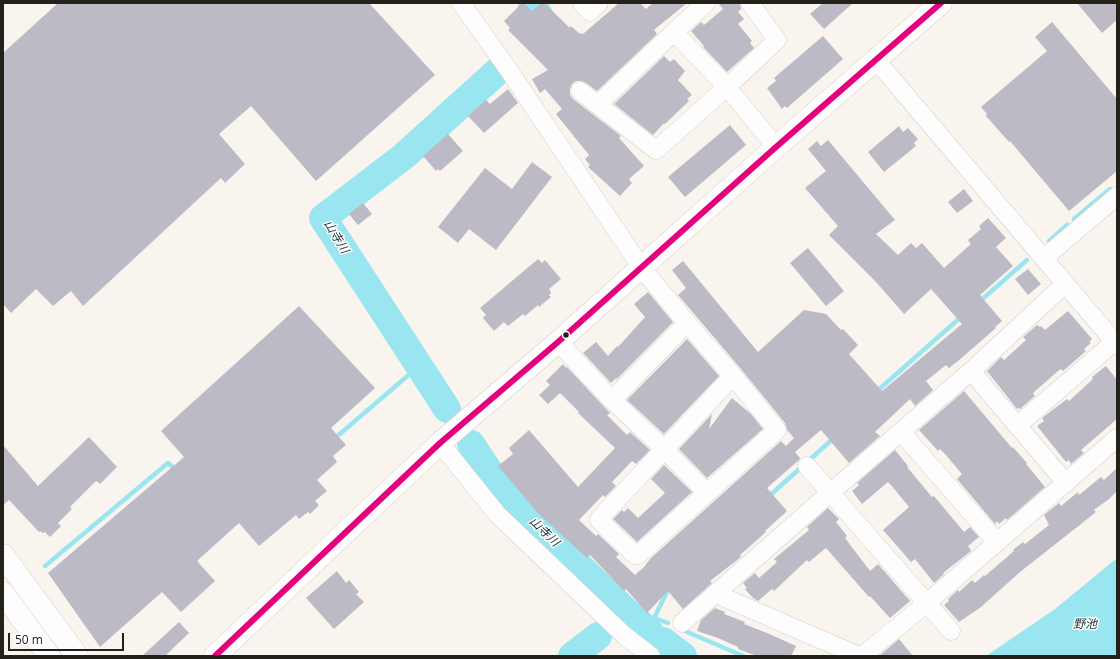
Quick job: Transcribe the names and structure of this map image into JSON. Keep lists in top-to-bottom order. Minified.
{"water":["山寺川","野池"],"scale_bar":"50 m"}
